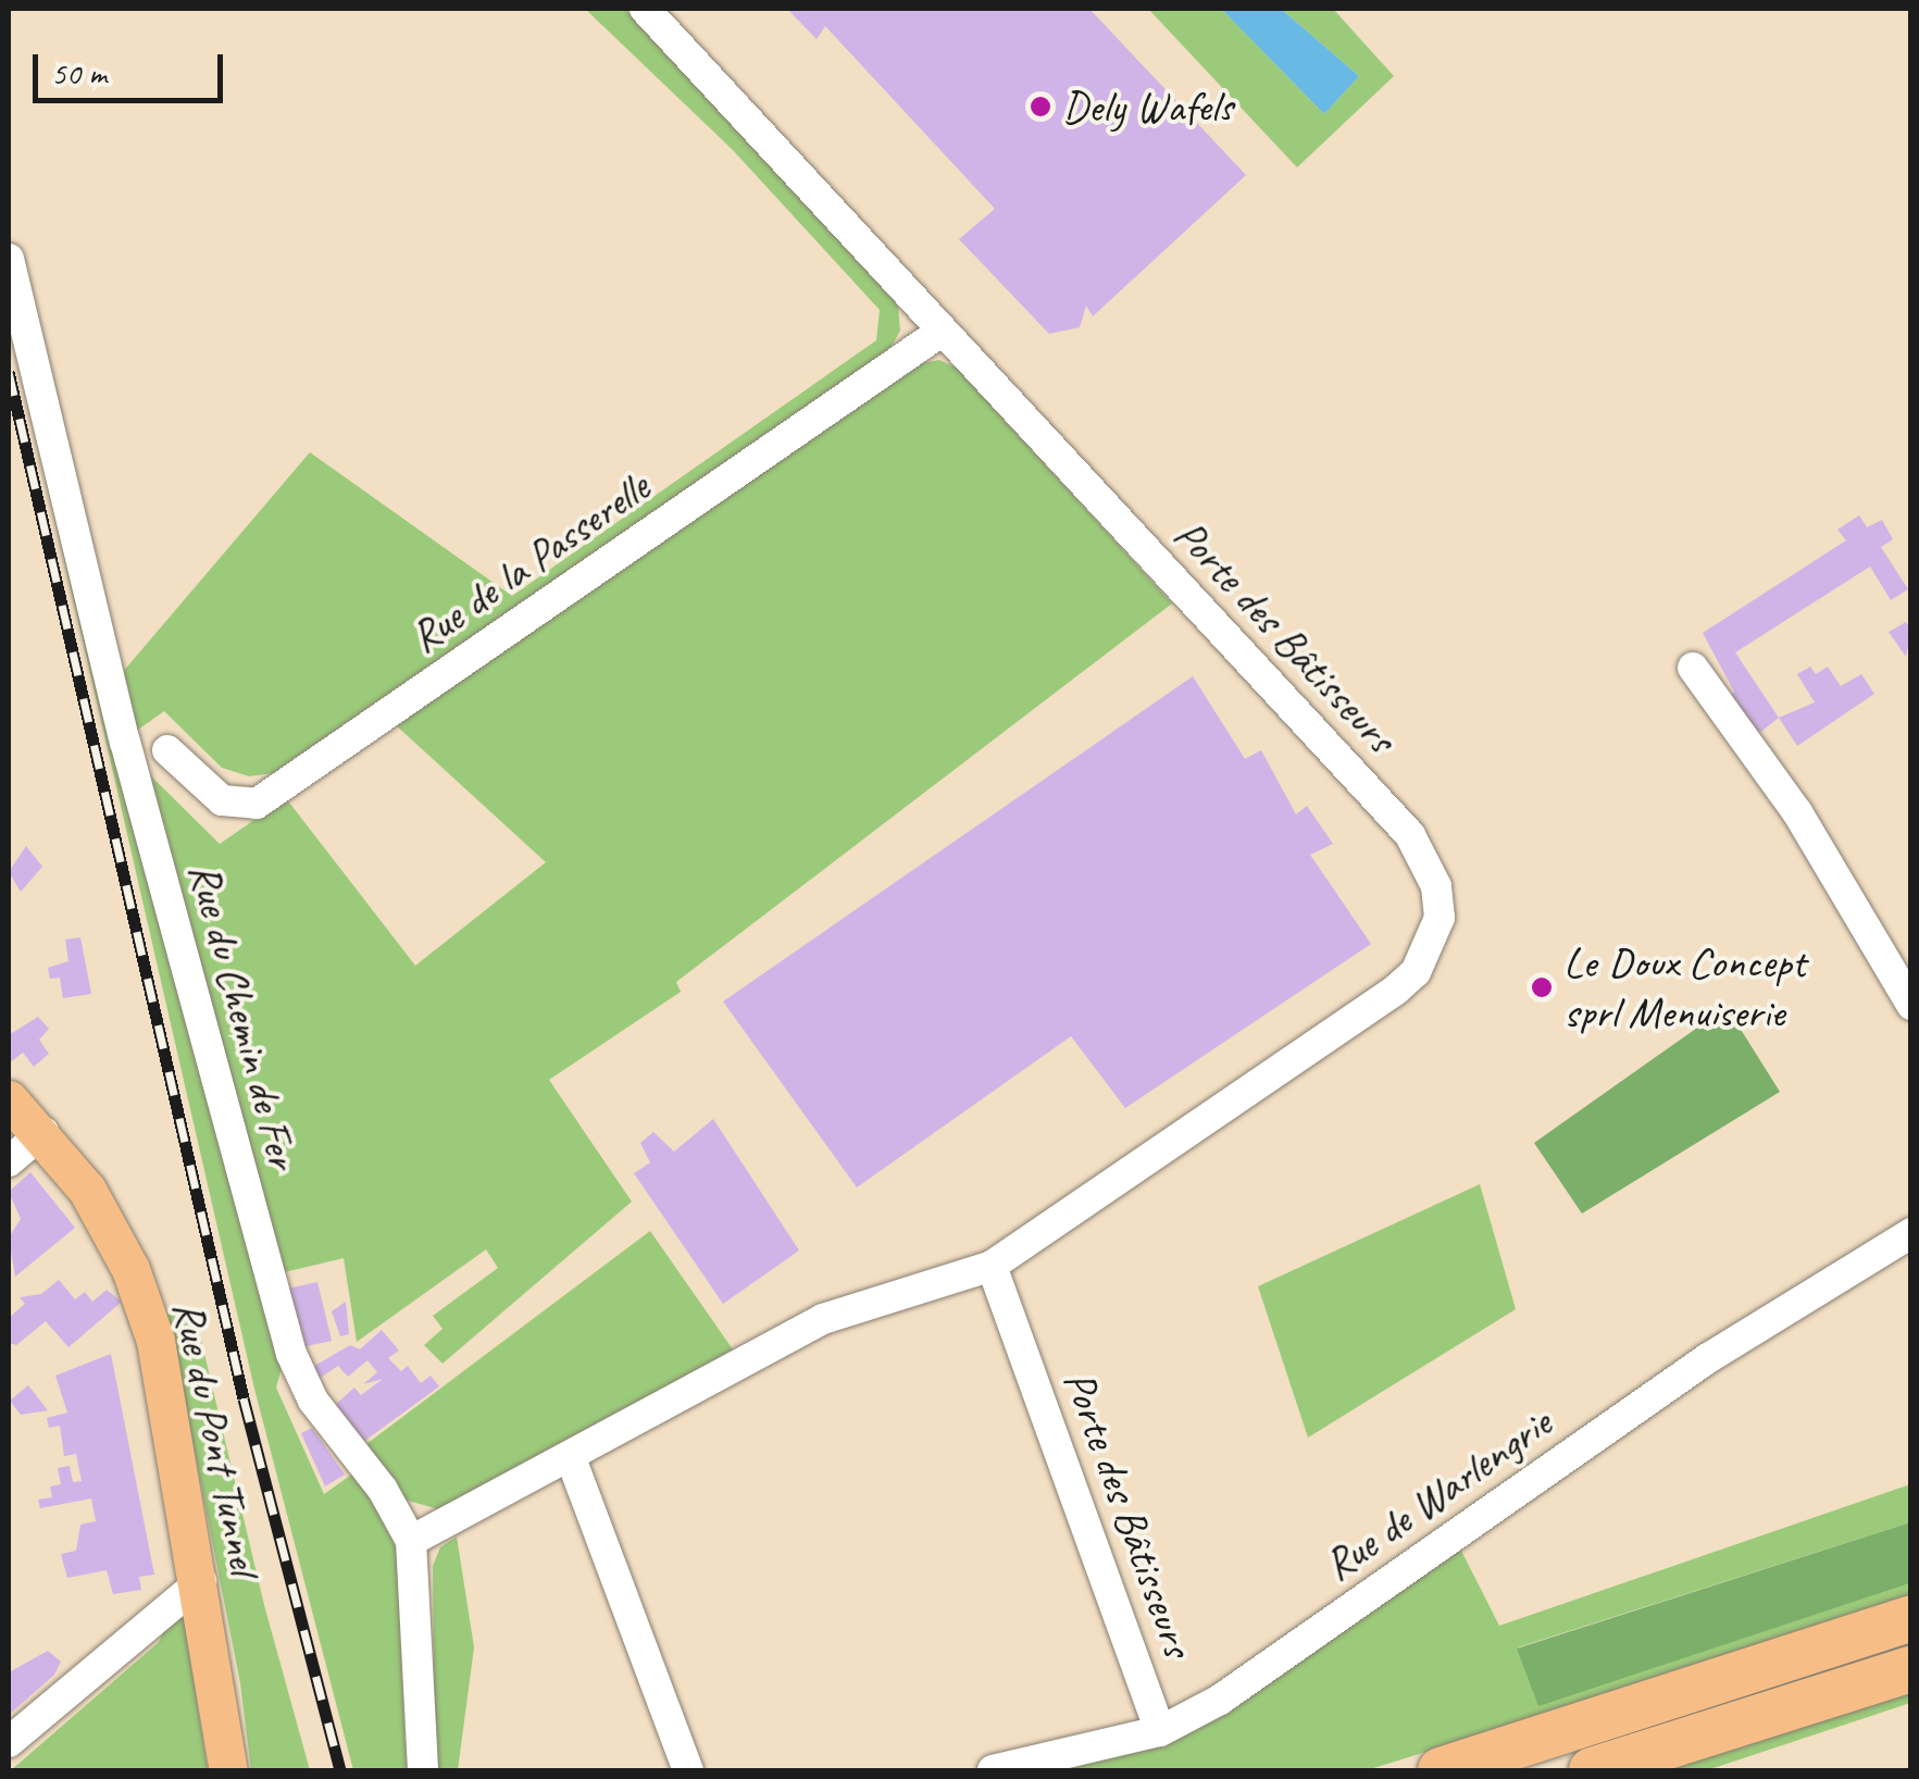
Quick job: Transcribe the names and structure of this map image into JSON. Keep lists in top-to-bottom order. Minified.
{"streets":{"main road":["Rue du Pont Tunnel"],"street":["Rue de la Passerelle","Porte des Bâtisseurs","Rue du Chemin de Fer","Rue de Warlengrie"]},"crossings":[["Rue de la Passerelle","Porte des Bâtisseurs"],["Porte des Bâtisseurs","Rue du Chemin de Fer"],["Porte des Bâtisseurs","Rue de Warlengrie"]],"places":["Dely Wafels","Le Doux Concept sprl Menuiserie"],"scale_bar":"50 m"}
